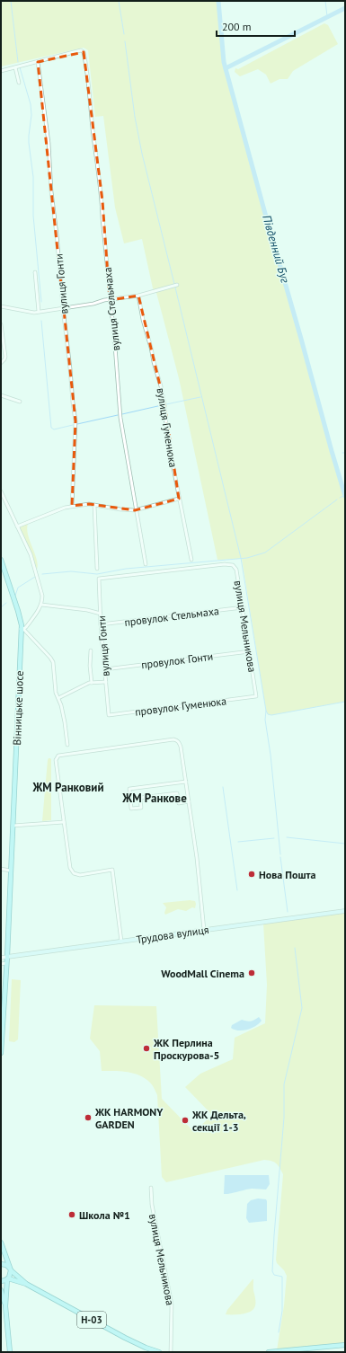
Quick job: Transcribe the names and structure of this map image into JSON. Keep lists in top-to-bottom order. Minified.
{"streets":{"main road":["Вінницьке шосе","Трудова вулиця","Н-03"],"street":["вулиця Гонти","вулиця Стельмаха","вулиця Гуменюка","провулок Стельмаха","вулиця Мельникова","провулок Гонти","провулок Гуменюка"]},"crossings":[["вулиця Гонти","вулиця Стельмаха"],["вулиця Гонти","провулок Стельмаха"],["вулиця Гонти","вулиця Мельникова"],["вулиця Гонти","провулок Гонти"],["вулиця Гонти","провулок Гуменюка"],["провулок Стельмаха","вулиця Мельникова"],["вулиця Мельникова","провулок Гонти"],["вулиця Мельникова","провулок Гуменюка"],["Вінницьке шосе","Трудова вулиця"]],"districts":["ЖМ Ранковий","ЖМ Ранкове"],"water":["Південний Буг"],"places":["Нова Пошта","WoodMall Cinema","ЖК Перлина Проскурова-5","ЖК HARMONY GARDEN","ЖК Дельта, секції 1-3","Школа №1"],"scale_bar":"200 m"}
